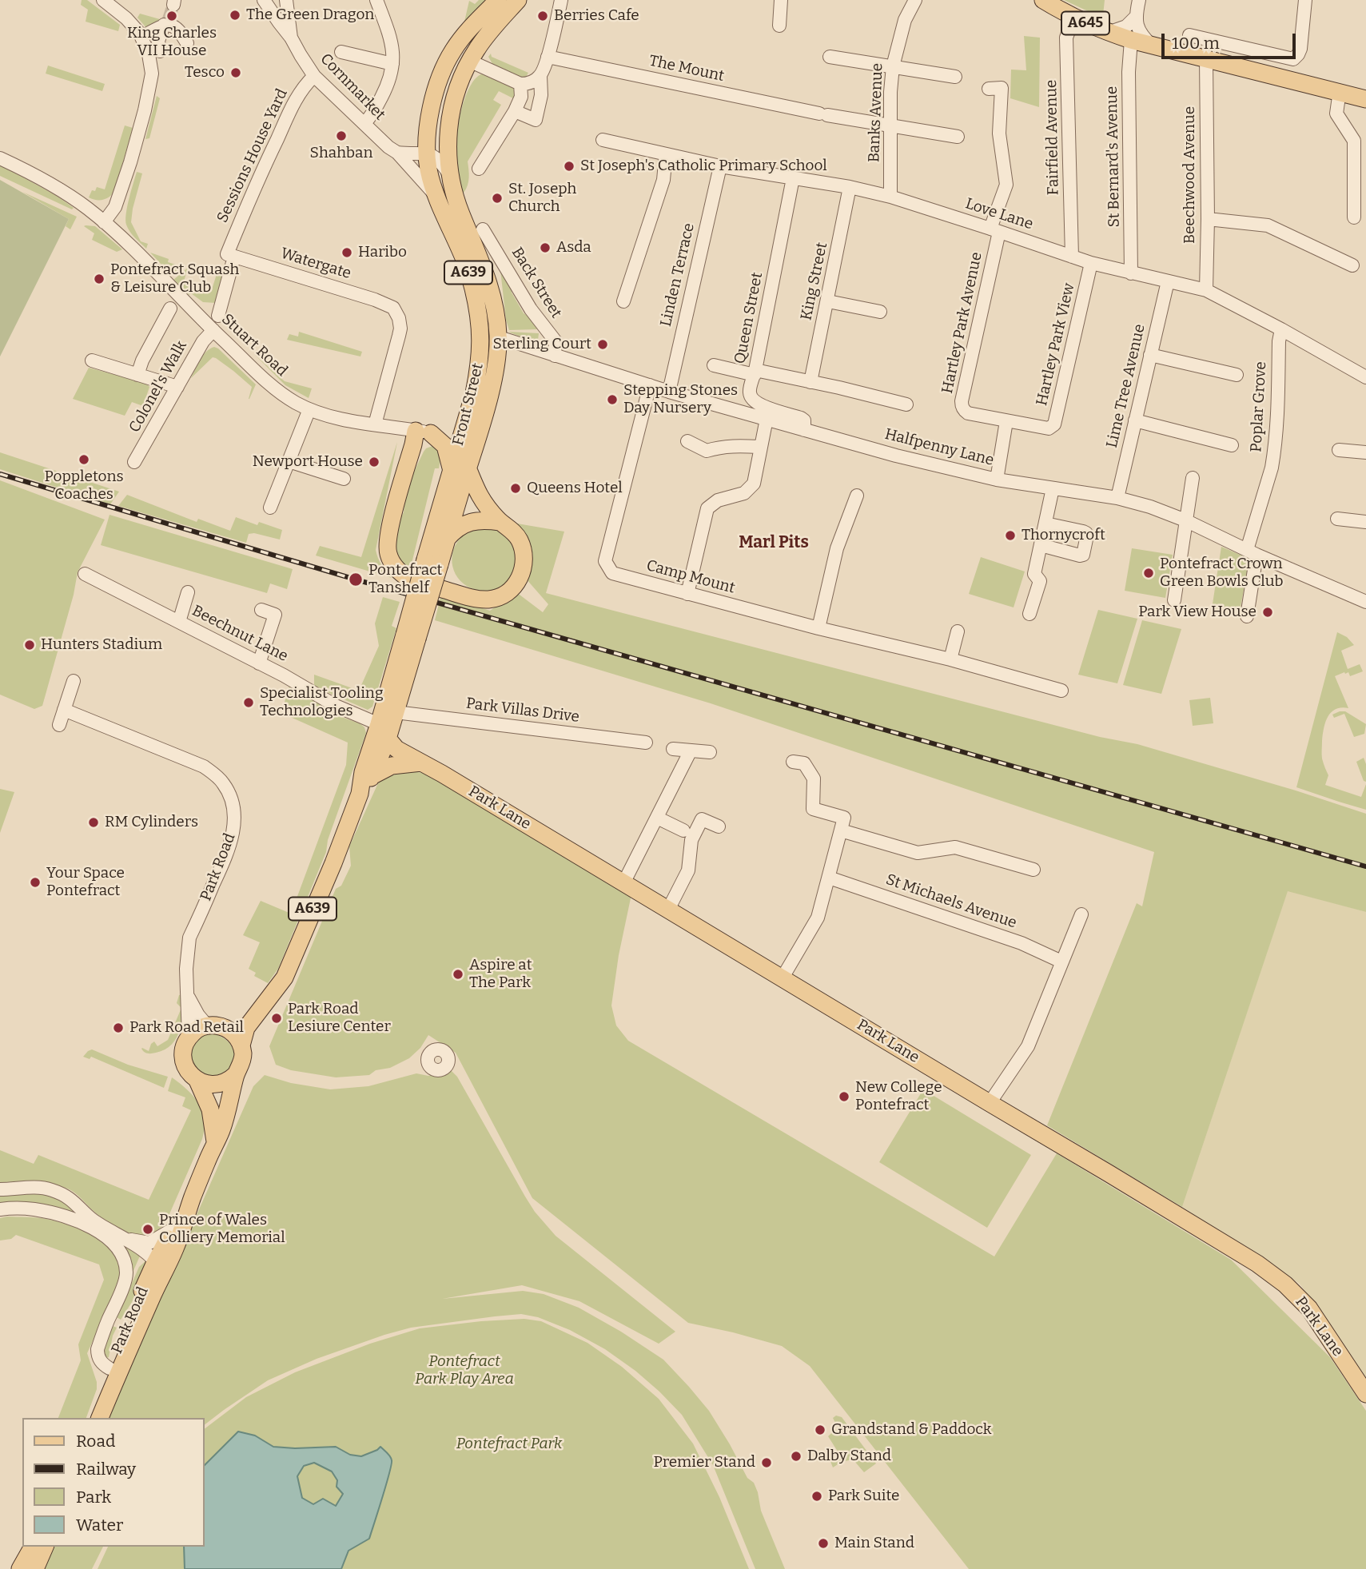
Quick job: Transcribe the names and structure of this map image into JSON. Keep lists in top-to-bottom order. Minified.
{"streets":{"main road":["A645","A639","Front Street","Park Lane","Park Road"],"street":["The Mount","Cornmarket","Banks Avenue","Fairfield Avenue","Sessions House Yard","St Bernard's Avenue","Beechwood Avenue","Love Lane","Watergate","Linden Terrace","King Street","Back Street","Queen Street","Hartley Park Avenue","Hartley Park View","Stuart Road","Lime Tree Avenue","Colonel's Walk","Poplar Grove","Halfpenny Lane","Camp Mount","Beechnut Lane","Park Villas Drive","St Michaels Avenue"]},"crossings":[["A645","Fairfield Avenue"],["A645","St Bernard's Avenue"],["A645","Beechwood Avenue"],["The Mount","Banks Avenue"],["Cornmarket","Sessions House Yard"],["Cornmarket","Front Street"],["Banks Avenue","Love Lane"],["Fairfield Avenue","Love Lane"],["Sessions House Yard","Watergate"],["St Bernard's Avenue","Love Lane"],["Beechwood Avenue","Love Lane"],["Love Lane","Linden Terrace"],["Love Lane","King Street"],["Love Lane","Queen Street"],["Love Lane","Hartley Park Avenue"],["Love Lane","Hartley Park View"],["Love Lane","Lime Tree Avenue"],["Love Lane","Poplar Grove"],["Watergate","Stuart Road"],["A639","Front Street"],["Linden Terrace","Halfpenny Lane"],["Back Street","Halfpenny Lane"],["Queen Street","Halfpenny Lane"],["Hartley Park Avenue","Hartley Park View"],["Stuart Road","Colonel's Walk"],["Lime Tree Avenue","Halfpenny Lane"],["Front Street","Halfpenny Lane"],["Front Street","Park Road"],["Poplar Grove","Halfpenny Lane"],["Halfpenny Lane","Camp Mount"],["Beechnut Lane","Park Villas Drive"],["Beechnut Lane","Park Lane"],["Beechnut Lane","Park Road"],["Park Villas Drive","Park Lane"],["Park Villas Drive","Park Road"],["Park Lane","Park Road"]],"districts":["Marl Pits"],"parks":["Pontefract Park Play Area","Pontefract Park"],"places":["The Green Dragon","King Charles VII House","Berries Cafe","Tesco","Shahban","St Joseph's Catholic Primary School","St. Joseph Church","Asda","Haribo","Pontefract Squash & Leisure Club","Sterling Court","Stepping Stones Day Nursery","Poppletons Coaches","Newport House","Queens Hotel","Thornycroft","Pontefract Crown Green Bowls Club","Pontefract Tanshelf","Park View House","Hunters Stadium","Specialist Tooling Technologies","RM Cylinders","Your Space Pontefract","Aspire at The Park","Park Road Lesiure Center","Park Road Retail","New College Pontefract","Prince of Wales Colliery Memorial","Grandstand & Paddock","Dalby Stand","Premier Stand","Park Suite","Main Stand"],"legend":["Road","Railway","Park","Water"],"scale_bar":"100 m"}
